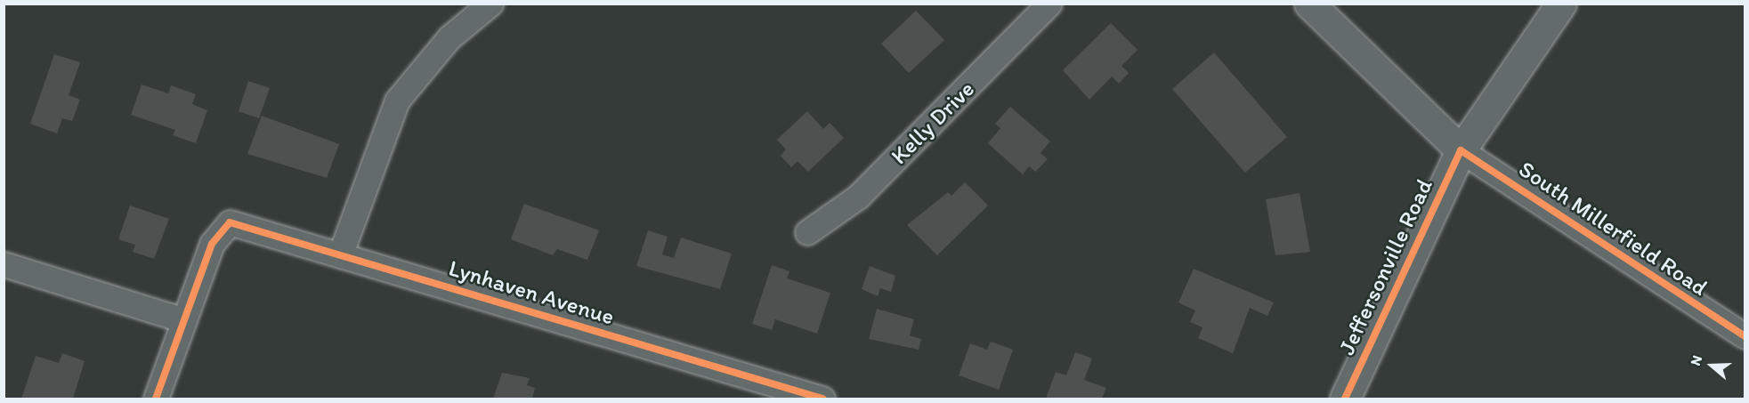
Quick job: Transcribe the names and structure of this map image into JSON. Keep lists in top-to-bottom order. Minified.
{"streets":{"main road":["Jeffersonville Road"],"street":["Kelly Drive","South Millerfield Road","Lynhaven Avenue"]},"crossings":[["South Millerfield Road","Jeffersonville Road"]],"north":"left"}
